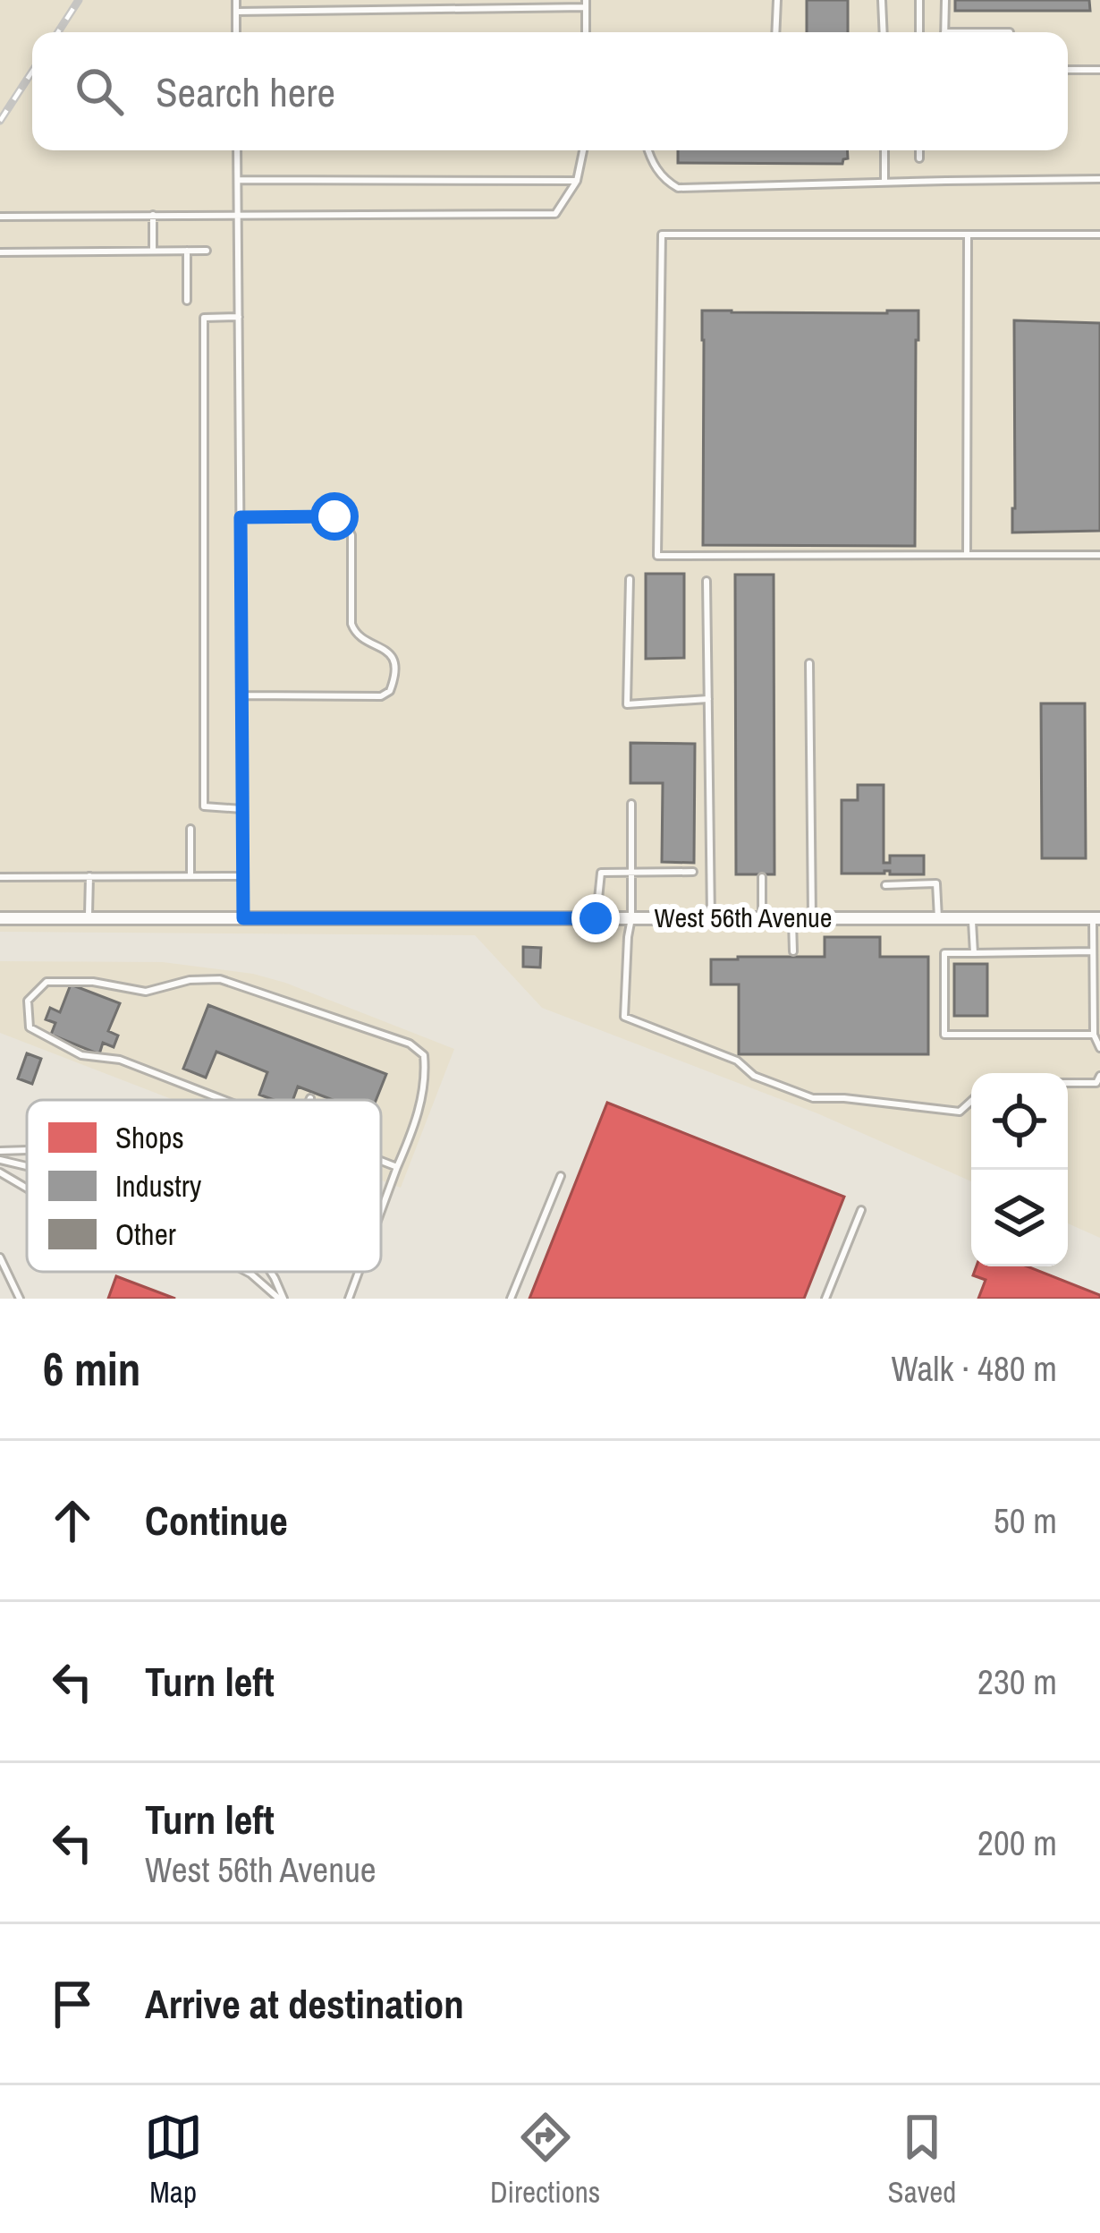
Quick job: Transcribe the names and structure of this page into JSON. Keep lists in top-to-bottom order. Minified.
{"streets":{"street":["West 56th Avenue"]},"legend":["Shops","Industry","Other"],"page":{"search":"Search here","heading":["6 min","Walk · 480 m"],"list":[["Continue","50 m"],["Turn left","230 m"],["Turn left","West 56th Avenue","200 m"],"Arrive at destination"],"nav":["Map","Directions","Saved"]}}
